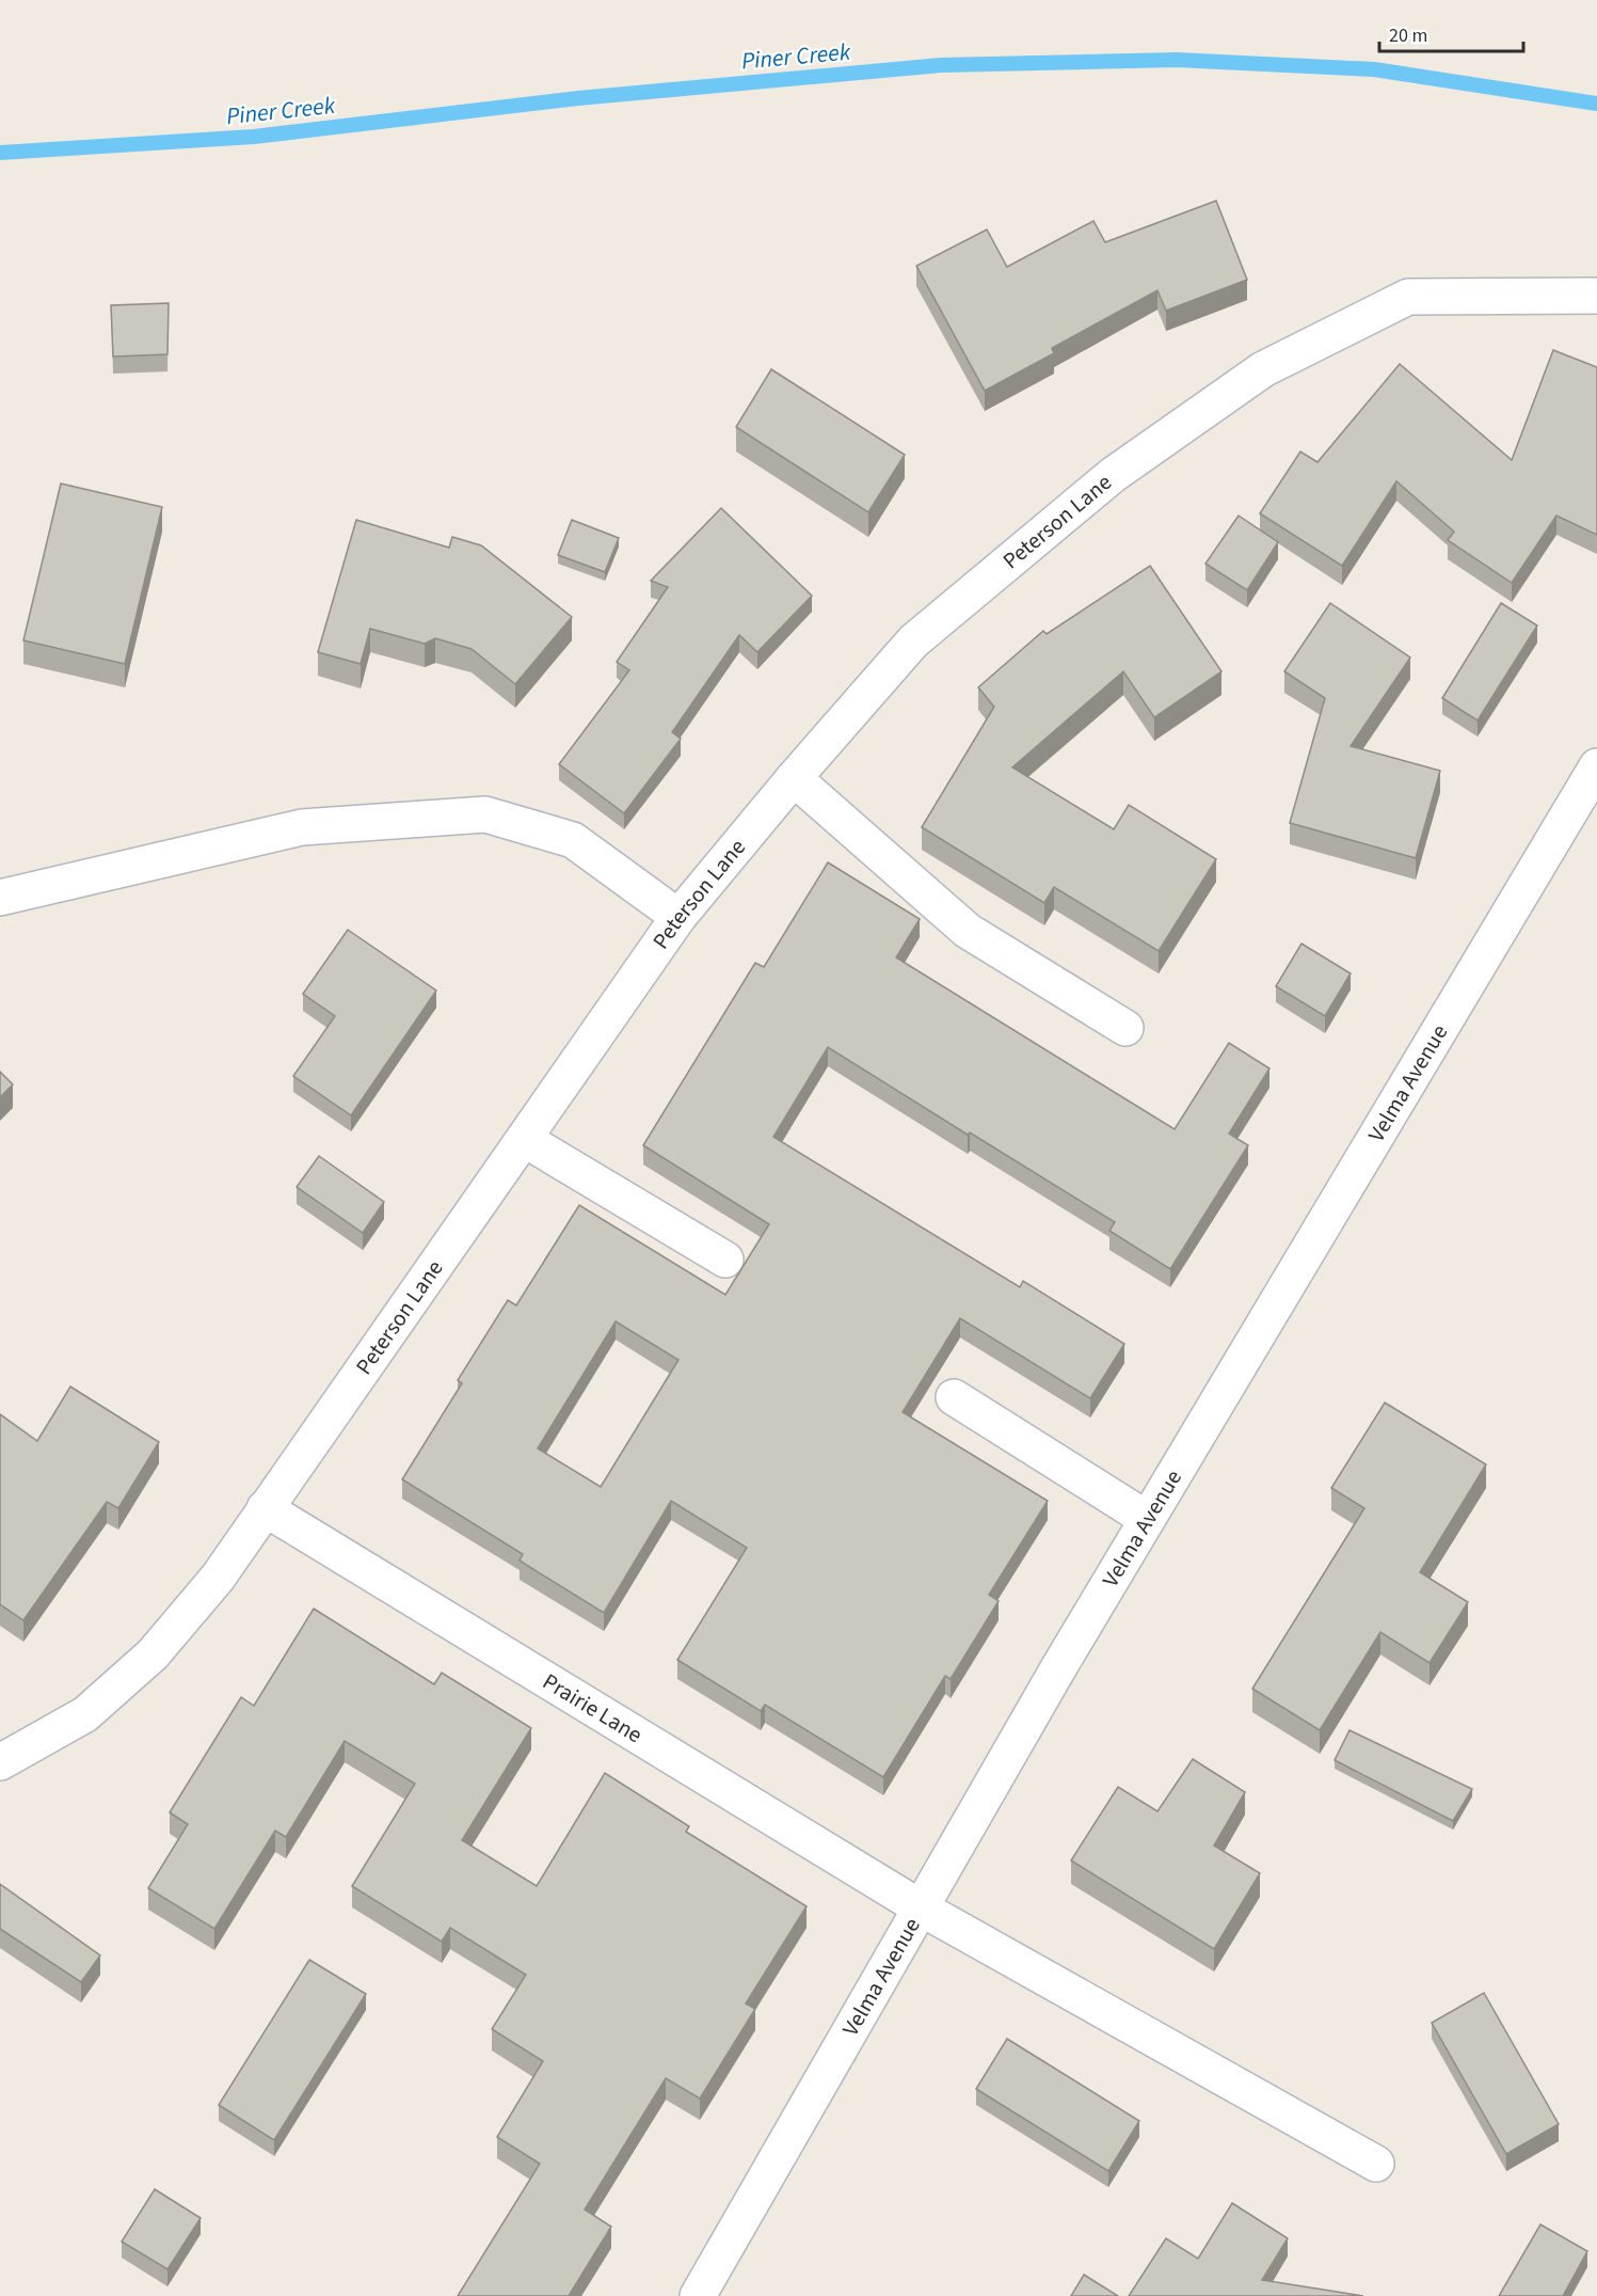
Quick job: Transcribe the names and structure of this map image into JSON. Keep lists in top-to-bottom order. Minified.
{"streets":{"street":["Peterson Lane","Velma Avenue","Prairie Lane"]},"crossings":[["Peterson Lane","Prairie Lane"],["Velma Avenue","Prairie Lane"]],"water":["Piner Creek"],"scale_bar":"20 m"}
